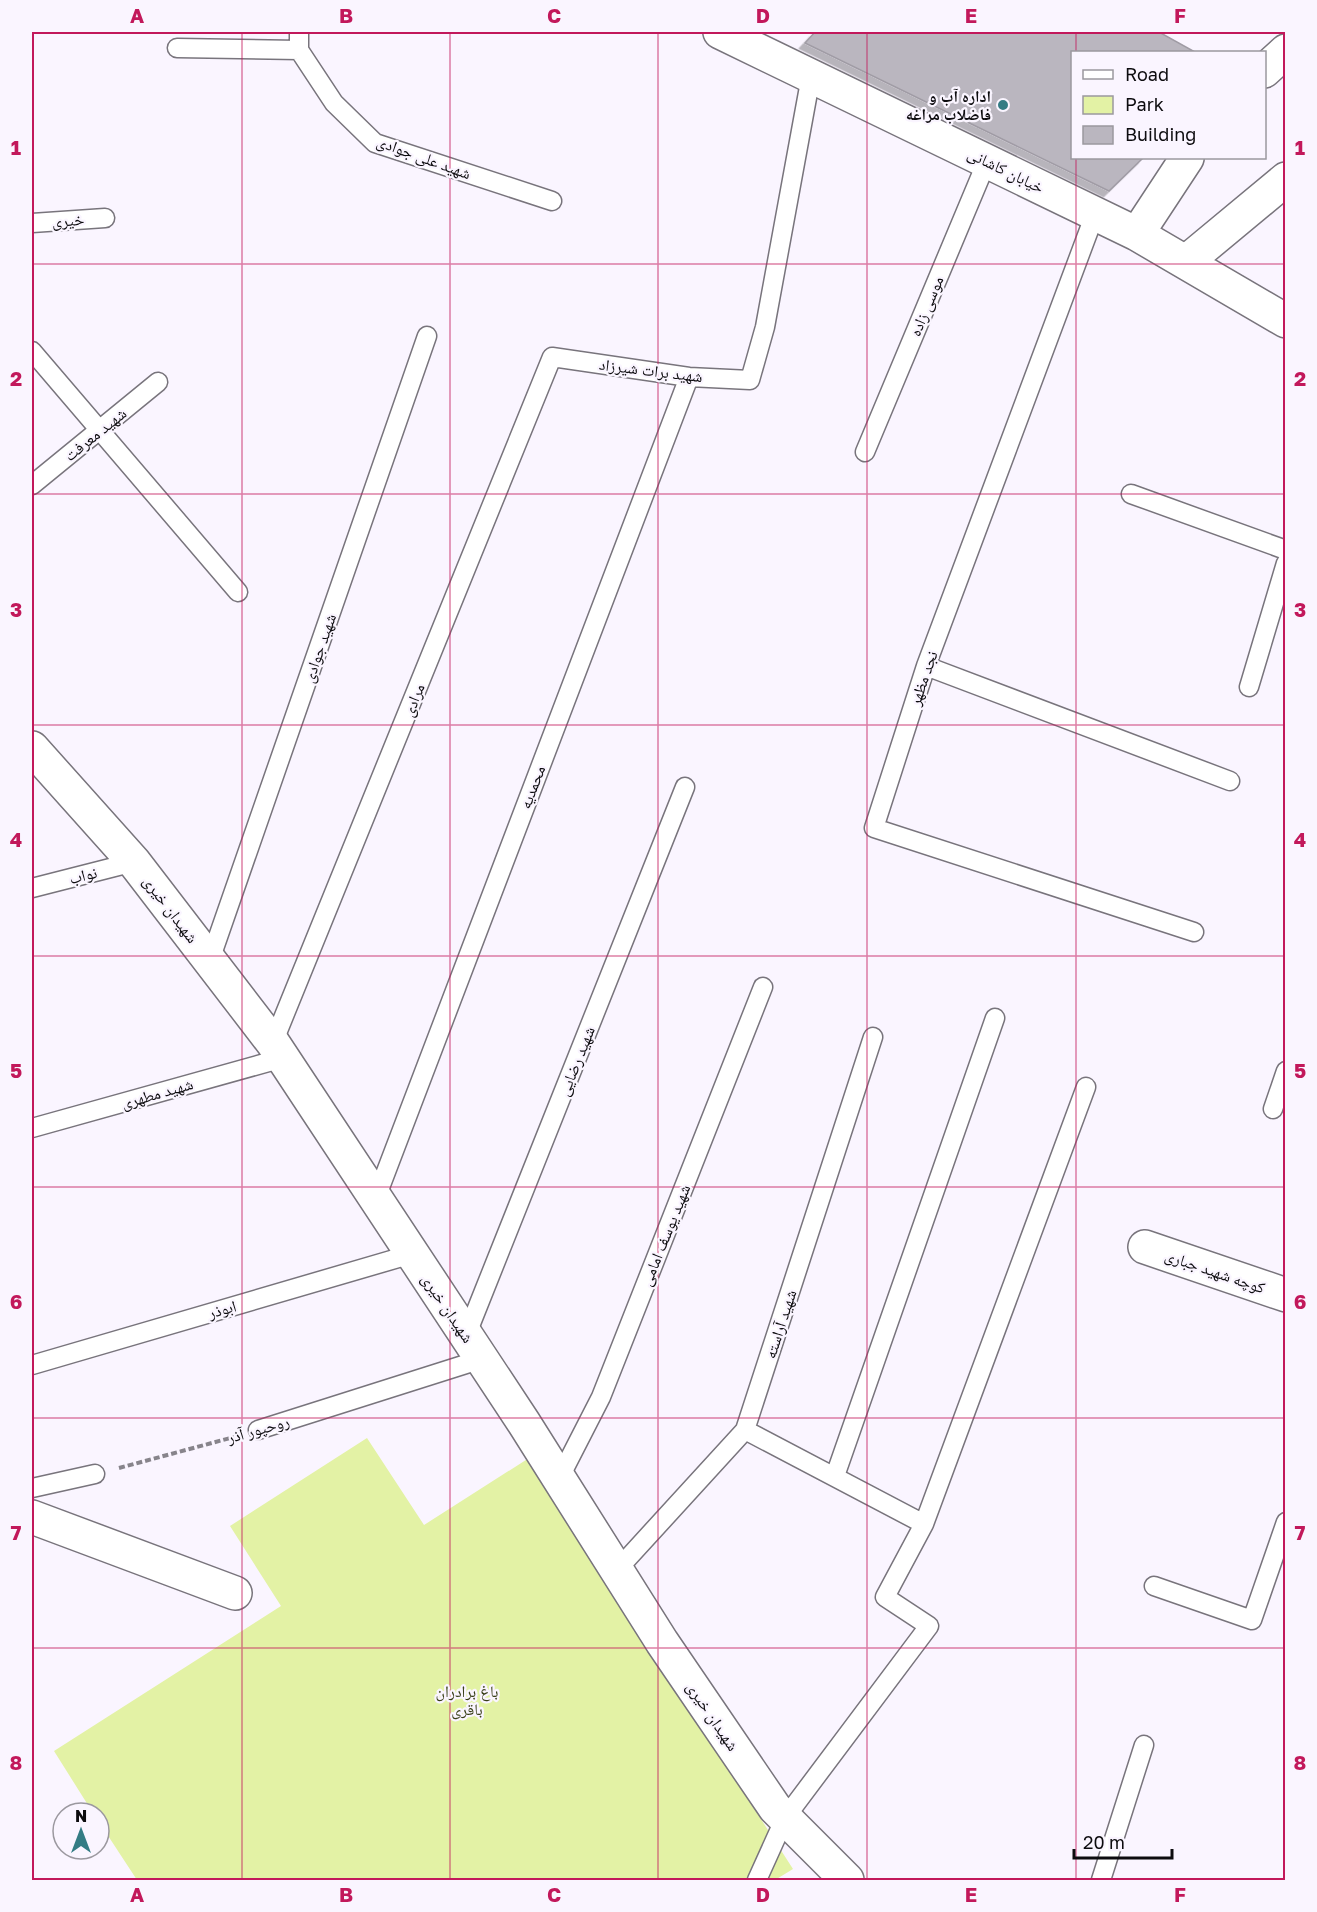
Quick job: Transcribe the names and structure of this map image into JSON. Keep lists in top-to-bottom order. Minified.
{"streets":{"street":["خیابان کاشانی","شهیدان خیری","کوچه شهید جباری"],"lane":["شهید علی جوادی","خیری","موسی زاده","شهید برات شیرزاد","شهید معرفت","شهید جوادی","نجد مظهر","مرادی","محمدیه","نواب","شهید رضایی","شهید مطهری","شهید یوسف امامی","ابوذر","شهید آراسته","روحپور آذر"]},"crossings":[["خیابان کاشانی","موسی زاده"],["خیابان کاشانی","شهید برات شیرزاد"],["خیابان کاشانی","نجد مظهر"],["شهید برات شیرزاد","مرادی"],["شهید برات شیرزاد","محمدیه"],["شهید جوادی","شهیدان خیری"],["مرادی","شهیدان خیری"],["مرادی","شهید مطهری"],["محمدیه","شهیدان خیری"],["نواب","شهیدان خیری"],["شهیدان خیری","شهید رضایی"],["شهیدان خیری","شهید مطهری"],["شهیدان خیری","شهید یوسف امامی"],["شهیدان خیری","ابوذر"],["شهیدان خیری","شهید آراسته"],["شهیدان خیری","روحپور آذر"],["شهید رضایی","روحپور آذر"]],"parks":["باغ برادران باقری"],"places":["اداره آب و فاضلاب مراغه"],"legend":["Road","Park","Building"],"scale_bar":"20 m","north":"top","grid":{"columns":["A","B","C","D","E","F"],"rows":["1","2","3","4","5","6","7","8"]}}
